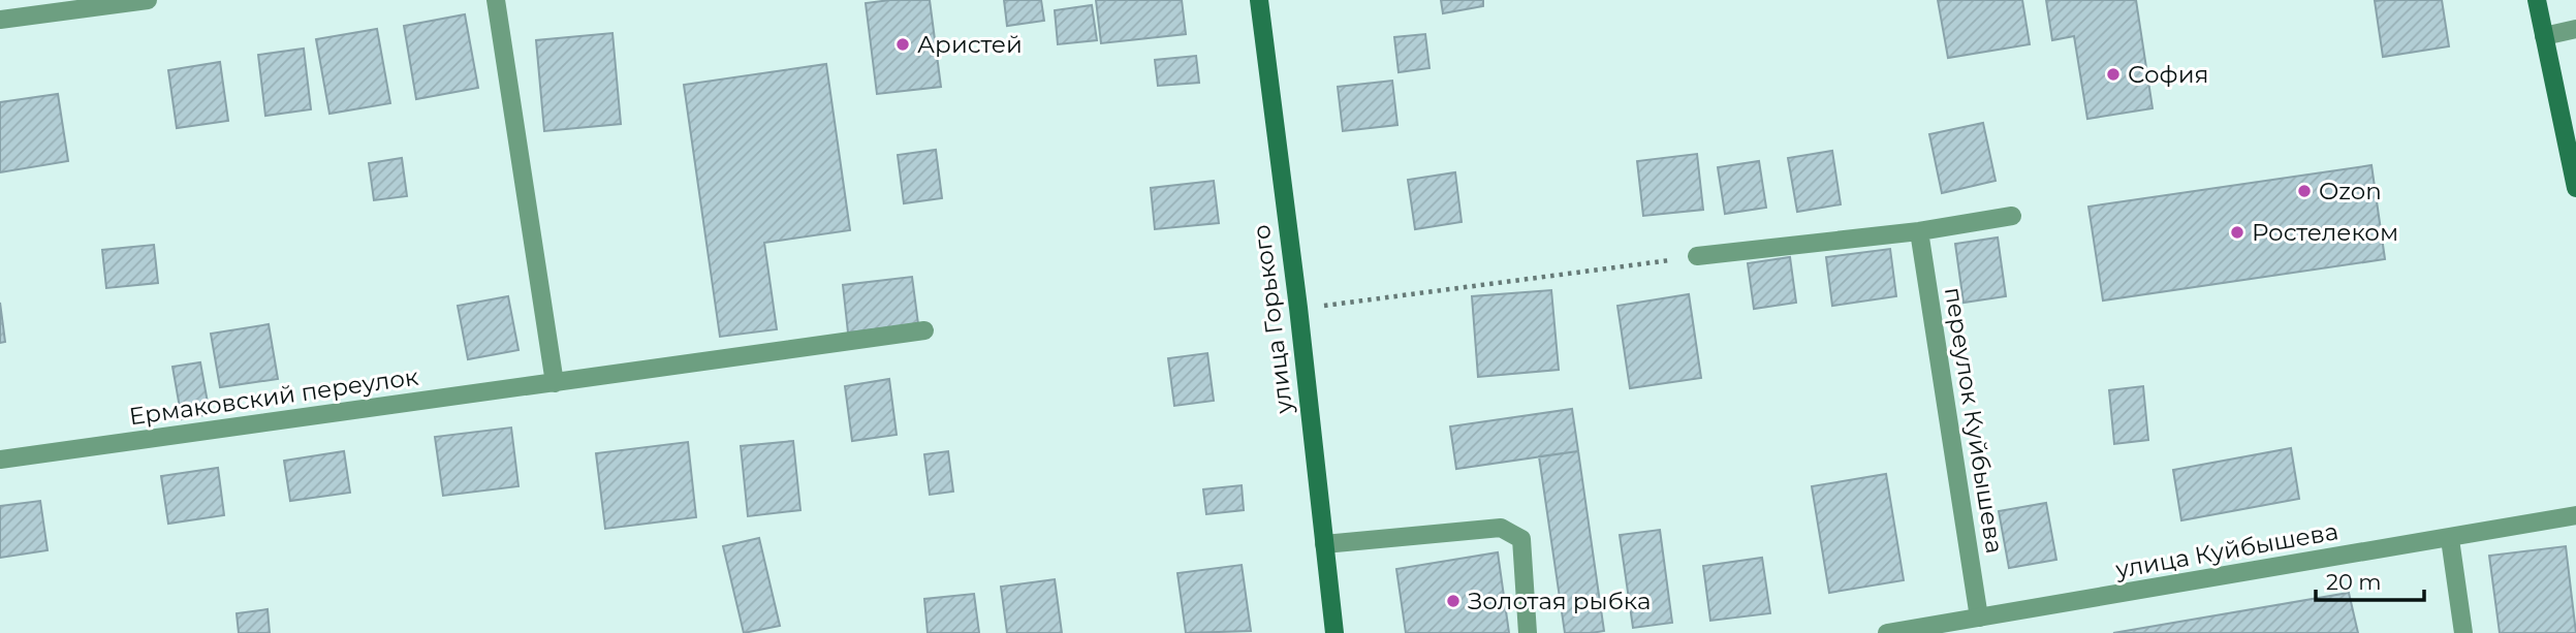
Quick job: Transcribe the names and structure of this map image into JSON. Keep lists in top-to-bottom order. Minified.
{"streets":{"main road":["улица Горького"],"street":["Ермаковский переулок","переулок Куйбышева","улица Куйбышева"]},"crossings":[["переулок Куйбышева","улица Куйбышева"]],"places":["Аристей","София","Ozon","Ростелеком","Золотая рыбка"],"scale_bar":"20 m"}
